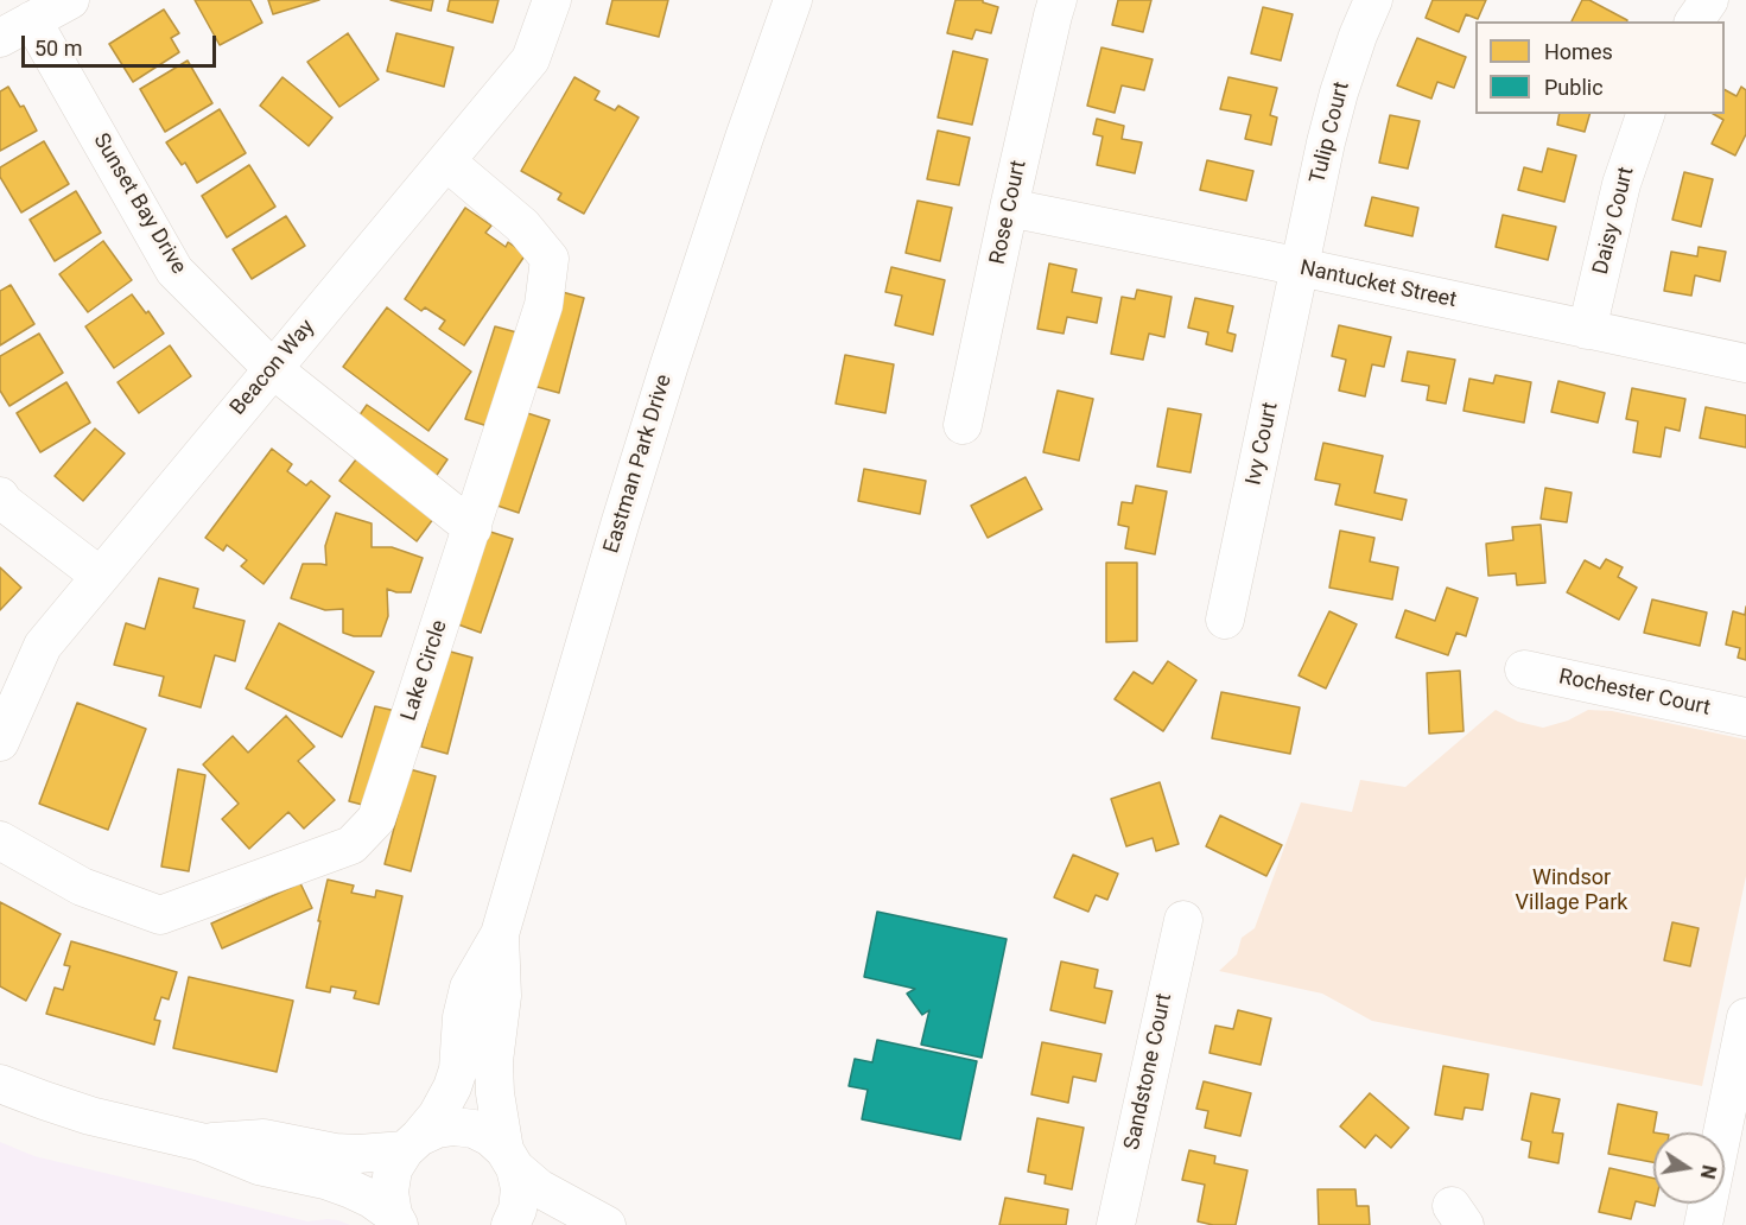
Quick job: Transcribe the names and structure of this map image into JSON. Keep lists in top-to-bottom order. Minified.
{"streets":{"street":["Tulip Court","Sunset Bay Drive","Rose Court","Daisy Court","Nantucket Street","Beacon Way","Ivy Court","Eastman Park Drive","Lake Circle","Rochester Court","Sandstone Court"]},"crossings":[["Tulip Court","Nantucket Street"],["Tulip Court","Ivy Court"],["Sunset Bay Drive","Beacon Way"],["Sunset Bay Drive","Lake Circle"],["Rose Court","Nantucket Street"],["Daisy Court","Nantucket Street"],["Nantucket Street","Ivy Court"],["Beacon Way","Lake Circle"]],"parks":["Windsor Village Park"],"legend":["Homes","Public"],"scale_bar":"50 m","north":"right"}
